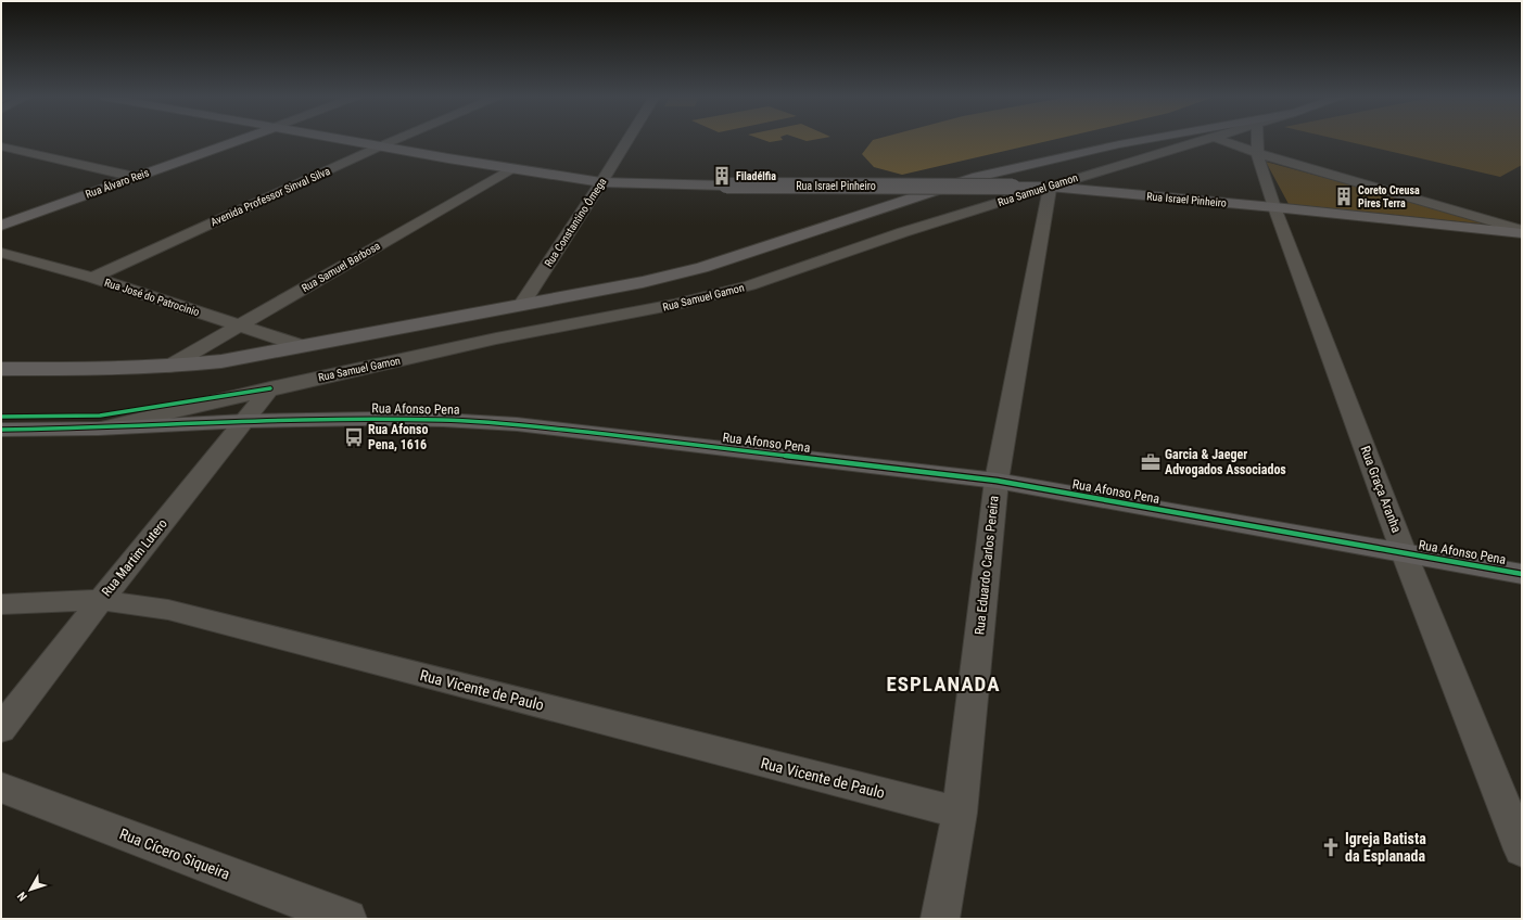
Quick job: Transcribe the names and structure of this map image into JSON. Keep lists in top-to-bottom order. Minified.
{"streets":{"street":["Rua Álvaro Reis","Rua Israel Pinheiro","Rua Samuel Gamon","Avenida Professor Sinval Silva","Rua Constantino Ômega","Rua Samuel Barbosa","Rua José do Patrocinio","Rua Afonso Pena","Rua Graça Aranha","Rua Martim Lutero","Rua Eduardo Carlos Pereira","Rua Vicente de Paulo","Rua Cícero Siqueira"]},"crossings":[["Rua Israel Pinheiro","Rua Samuel Gamon"],["Rua Israel Pinheiro","Avenida Professor Sinval Silva"],["Rua Israel Pinheiro","Rua Constantino Ômega"],["Rua Israel Pinheiro","Rua Samuel Barbosa"],["Rua Israel Pinheiro","Rua Graça Aranha"],["Rua Israel Pinheiro","Rua Eduardo Carlos Pereira"],["Rua Samuel Gamon","Rua Afonso Pena"],["Rua Samuel Gamon","Rua Martim Lutero"],["Rua Samuel Gamon","Rua Eduardo Carlos Pereira"],["Avenida Professor Sinval Silva","Rua José do Patrocinio"],["Rua Samuel Barbosa","Rua José do Patrocinio"],["Rua Afonso Pena","Rua Graça Aranha"],["Rua Afonso Pena","Rua Martim Lutero"],["Rua Afonso Pena","Rua Eduardo Carlos Pereira"],["Rua Martim Lutero","Rua Vicente de Paulo"],["Rua Eduardo Carlos Pereira","Rua Vicente de Paulo"]],"districts":["ESPLANADA"],"places":{"building":["Filadélfia","Coreto Creusa Pires Terra"],"bus stop":["Rua Afonso Pena, 1616"],"office":["Garcia & Jaeger Advogados Associados"],"church":["Igreja Batista da Esplanada"]},"north":"bottom left"}
